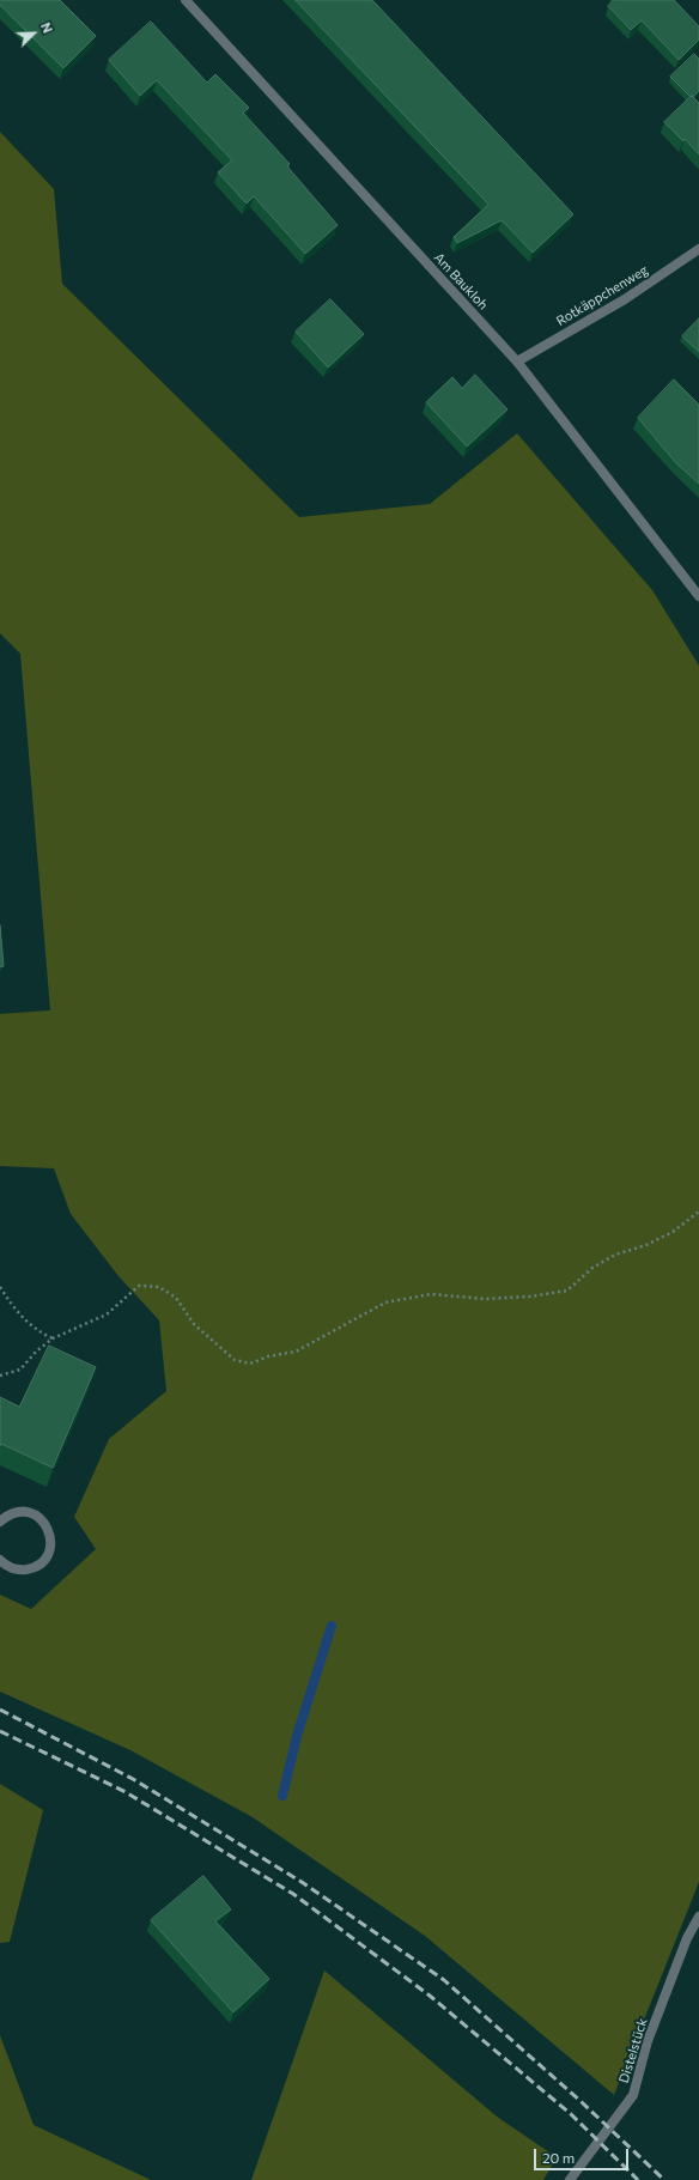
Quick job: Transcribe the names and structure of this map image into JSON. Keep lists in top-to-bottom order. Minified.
{"streets":{"street":["Am Baukloh","Rotkäppchenweg","Distelstück"]},"crossings":[["Am Baukloh","Rotkäppchenweg"]],"scale_bar":"20 m","north":"top right"}
